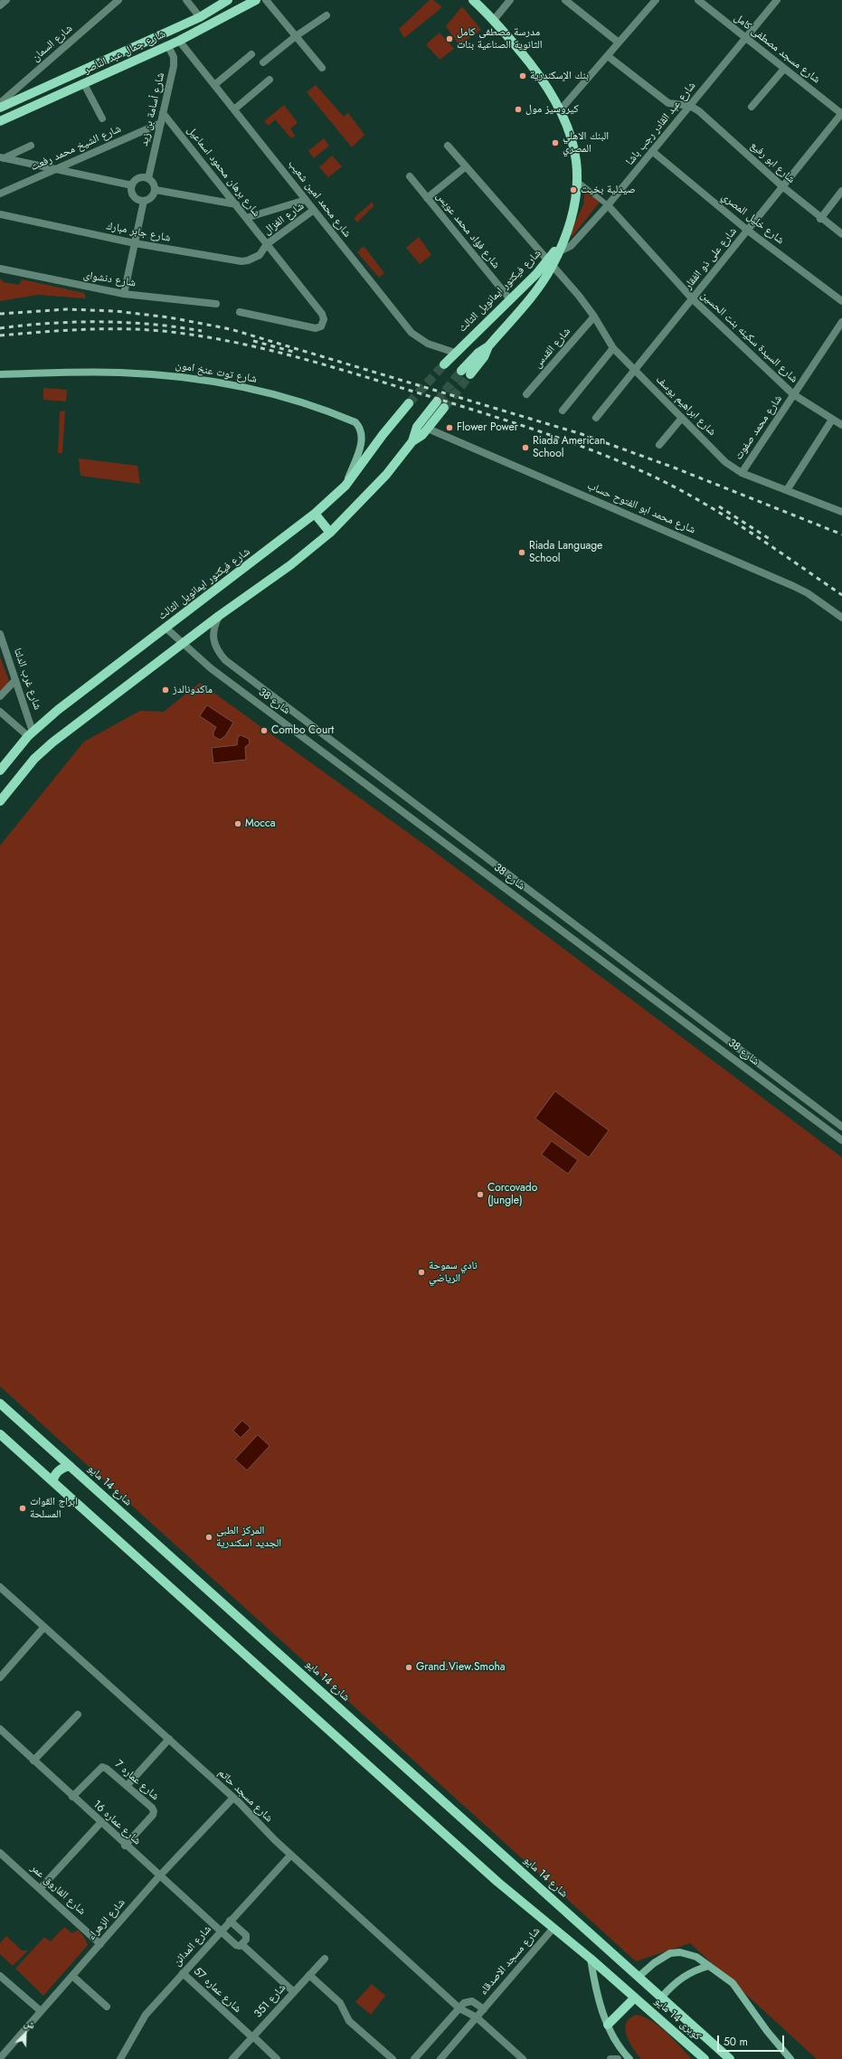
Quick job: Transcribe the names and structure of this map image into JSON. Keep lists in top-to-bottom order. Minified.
{"streets":{"main road":["شارع جمال عبد الناصر","شارع فيكتور ايمانويل الثالث","شارع توت عنخ امون","شارع 14 مايو","كوبرى 14 مايو"],"street":["شارع السمان","شارع مسجد مصطفى كامل","شارع أسامة بن زيد","شارع عبد القادر رجب باشا","شارع الشيخ محمد رفعت","شارع ابو رفيع","شارع برهان محمود اسماعيل","شارع محمد امين شعيب","شارع الغزال","شارع خليل المصري","شارع فؤاد محمد عويس","شارع جابر مبارك","شارع على ذو الفقار","شارع دنشواى","شارع السيدة سكينه بنت الحسين","شارع القدس","شارع ابراهيم يوسف","شارع محمد صفوت","شارع محمد ابو الفتوح حساب","شارع غرب الدلتا","شارع 38","شارع عماره 7","شارع مسجد حاتم","شارع عماره 16","شارع الفاروق عمر","شارع الزهراء","شارع المدائن","شارع مسجد الاصدقاء","شارع عماره 57","شارع 351"]},"crossings":[["شارع مسجد مصطفى كامل","شارع عبد القادر رجب باشا"],["شارع مسجد مصطفى كامل","شارع على ذو الفقار"],["شارع جمال عبد الناصر","شارع أسامة بن زيد"],["شارع جمال عبد الناصر","شارع محمد امين شعيب"],["شارع أسامة بن زيد","شارع الشيخ محمد رفعت"],["شارع أسامة بن زيد","شارع برهان محمود اسماعيل"],["شارع عبد القادر رجب باشا","شارع ابو رفيع"],["شارع عبد القادر رجب باشا","شارع خليل المصري"],["شارع عبد القادر رجب باشا","شارع فيكتور ايمانويل الثالث"],["شارع عبد القادر رجب باشا","شارع السيدة سكينه بنت الحسين"],["شارع ابو رفيع","شارع على ذو الفقار"],["شارع برهان محمود اسماعيل","شارع الغزال"],["شارع برهان محمود اسماعيل","شارع جابر مبارك"],["شارع محمد امين شعيب","شارع الغزال"],["شارع محمد امين شعيب","شارع فيكتور ايمانويل الثالث"],["شارع الغزال","شارع جابر مبارك"],["شارع خليل المصري","شارع على ذو الفقار"],["شارع فؤاد محمد عويس","شارع فيكتور ايمانويل الثالث"],["شارع على ذو الفقار","شارع السيدة سكينه بنت الحسين"],["شارع على ذو الفقار","شارع ابراهيم يوسف"],["شارع فيكتور ايمانويل الثالث","شارع توت عنخ امون"],["شارع فيكتور ايمانويل الثالث","شارع ابراهيم يوسف"],["شارع فيكتور ايمانويل الثالث","شارع غرب الدلتا"],["شارع فيكتور ايمانويل الثالث","شارع 38"],["شارع السيدة سكينه بنت الحسين","شارع محمد صفوت"],["شارع القدس","شارع ابراهيم يوسف"],["شارع ابراهيم يوسف","شارع محمد صفوت"],["شارع 14 مايو","كوبرى 14 مايو"],["شارع عماره 7","شارع عماره 16"],["شارع مسجد حاتم","شارع الزهراء"],["شارع مسجد حاتم","شارع المدائن"],["شارع مسجد حاتم","شارع مسجد الاصدقاء"],["شارع عماره 16","شارع الزهراء"],["شارع عماره 16","شارع المدائن"],["شارع الفاروق عمر","شارع الزهراء"],["شارع المدائن","شارع عماره 57"],["شارع عماره 57","شارع 351"]],"places":["مدرسة مصطفى كامل الثانوية الصناعية بنات","بنك الإسكندرية","كيروسيز مول","البنك الاهلي المصري","صيدلية بخيت","Flower Power","Riada American School","Riada Language School","ماكدونالدز","Combo Court","Mocca","Corcovado (Jungle)","نادي سموحة الرياضي","ابراج القوات المسلحة","المركز الطبى الجديد اسكندرية","Grand.View.Smoha"],"scale_bar":"50 m","north":"top right"}
